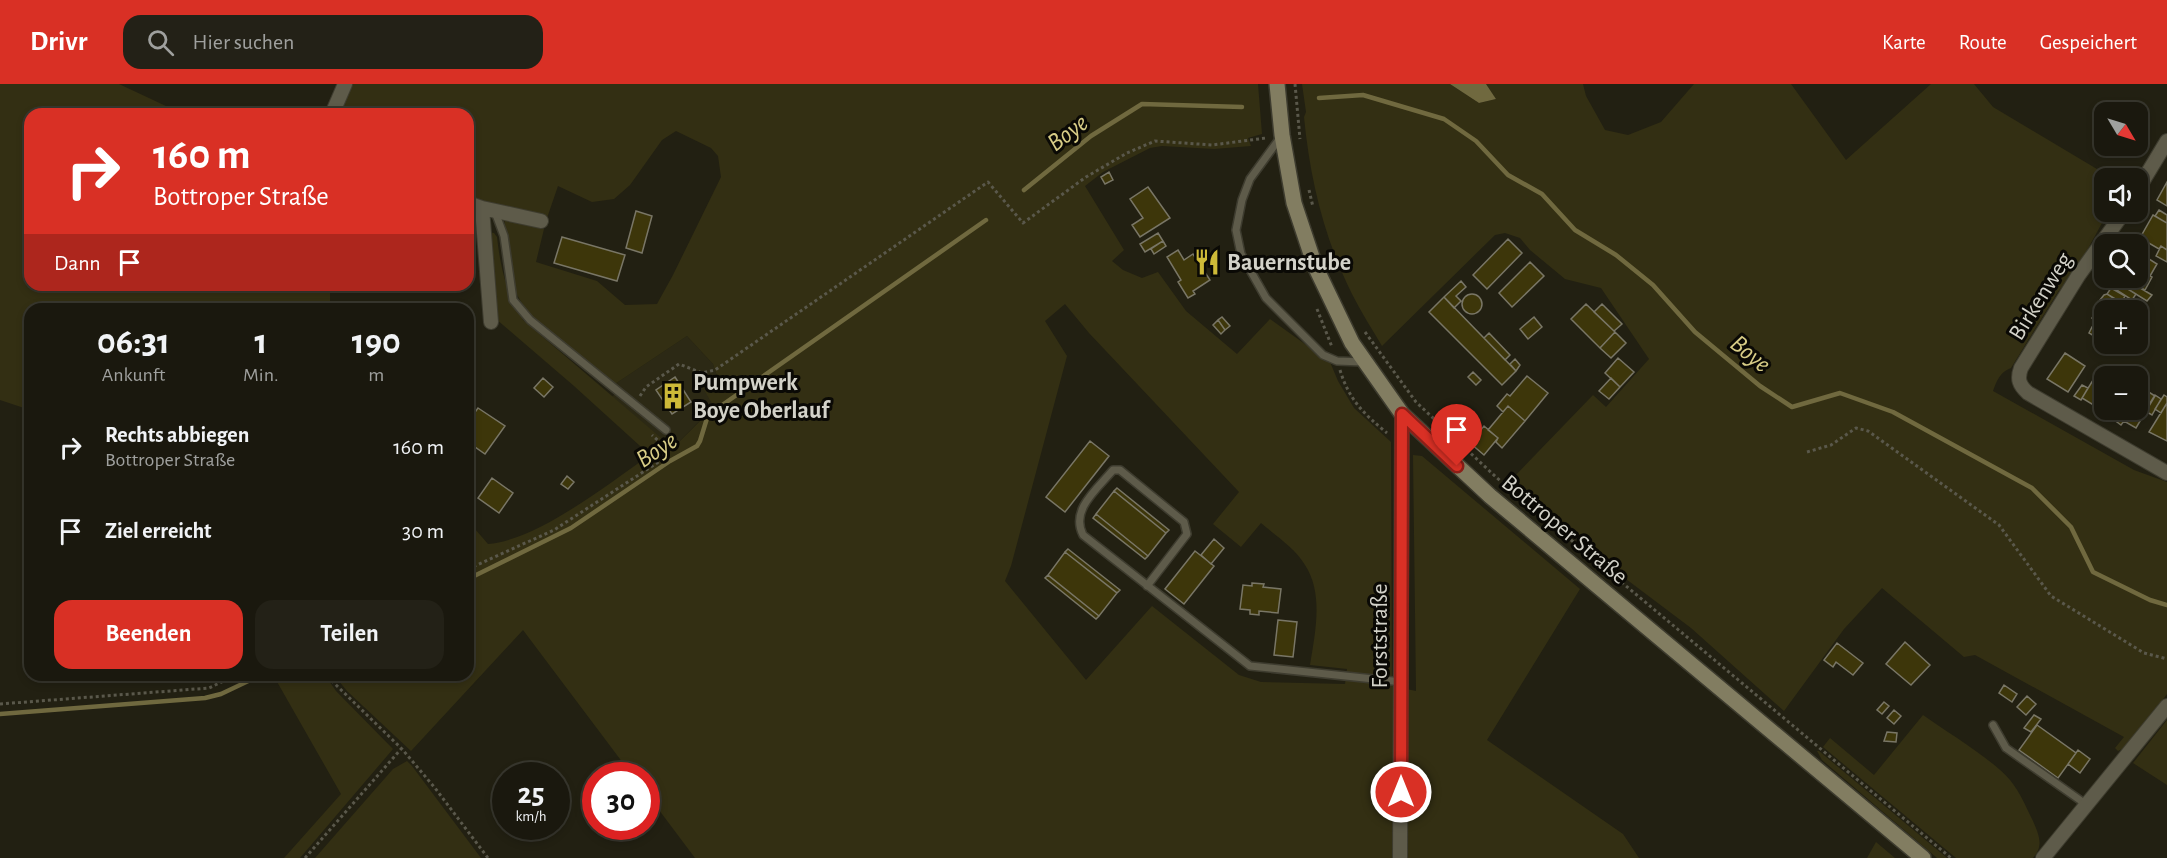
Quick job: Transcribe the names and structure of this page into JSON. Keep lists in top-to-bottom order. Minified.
{"streets":{"main road":["Bottroper Straße"],"street":["Birkenweg","Forststraße"]},"crossings":[["Bottroper Straße","Forststraße"]],"water":["Boye"],"places":{"restaurant":["Bauernstube"],"building":["Pumpwerk Boye Oberlauf"]},"north":"bottom right","page":{"header":"Drivr","search":"Hier suchen","nav":["Karte","Route","Gespeichert"],"map_buttons":["+","−"],"turn":["160 m","Bottroper Straße"],"then":"Dann","eta":["06:31","Ankunft","1","Min.","190","m"],"list":[{"name":"Rechts abbiegen","note":"Bottroper Straße","value":"160 m"},{"name":"Ziel erreicht","value":"30 m"}],"buttons":["Beenden","Teilen"],"speed":"25 km/h","limit":"30"}}
